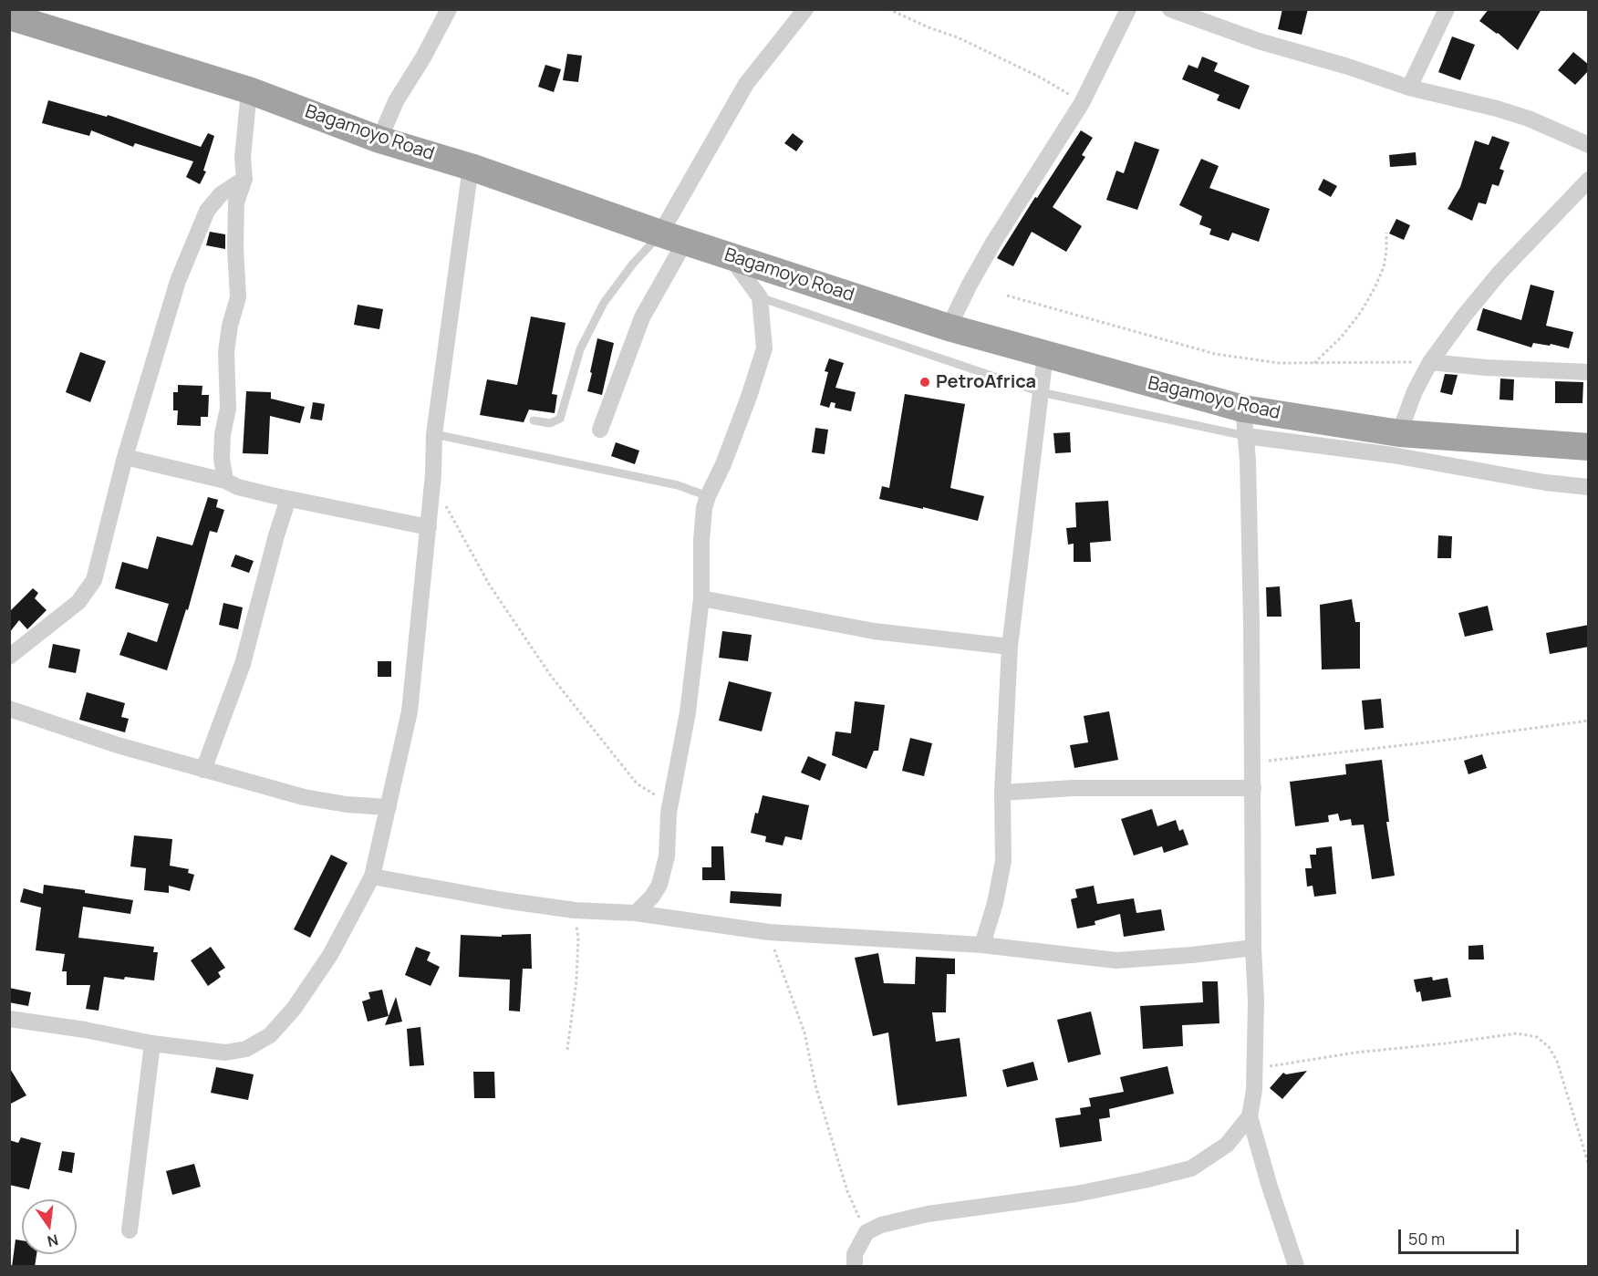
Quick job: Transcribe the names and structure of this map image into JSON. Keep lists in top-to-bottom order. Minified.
{"streets":{"highway":["Bagamoyo Road"]},"places":["PetroAfrica"],"scale_bar":"50 m","north":"bottom"}
